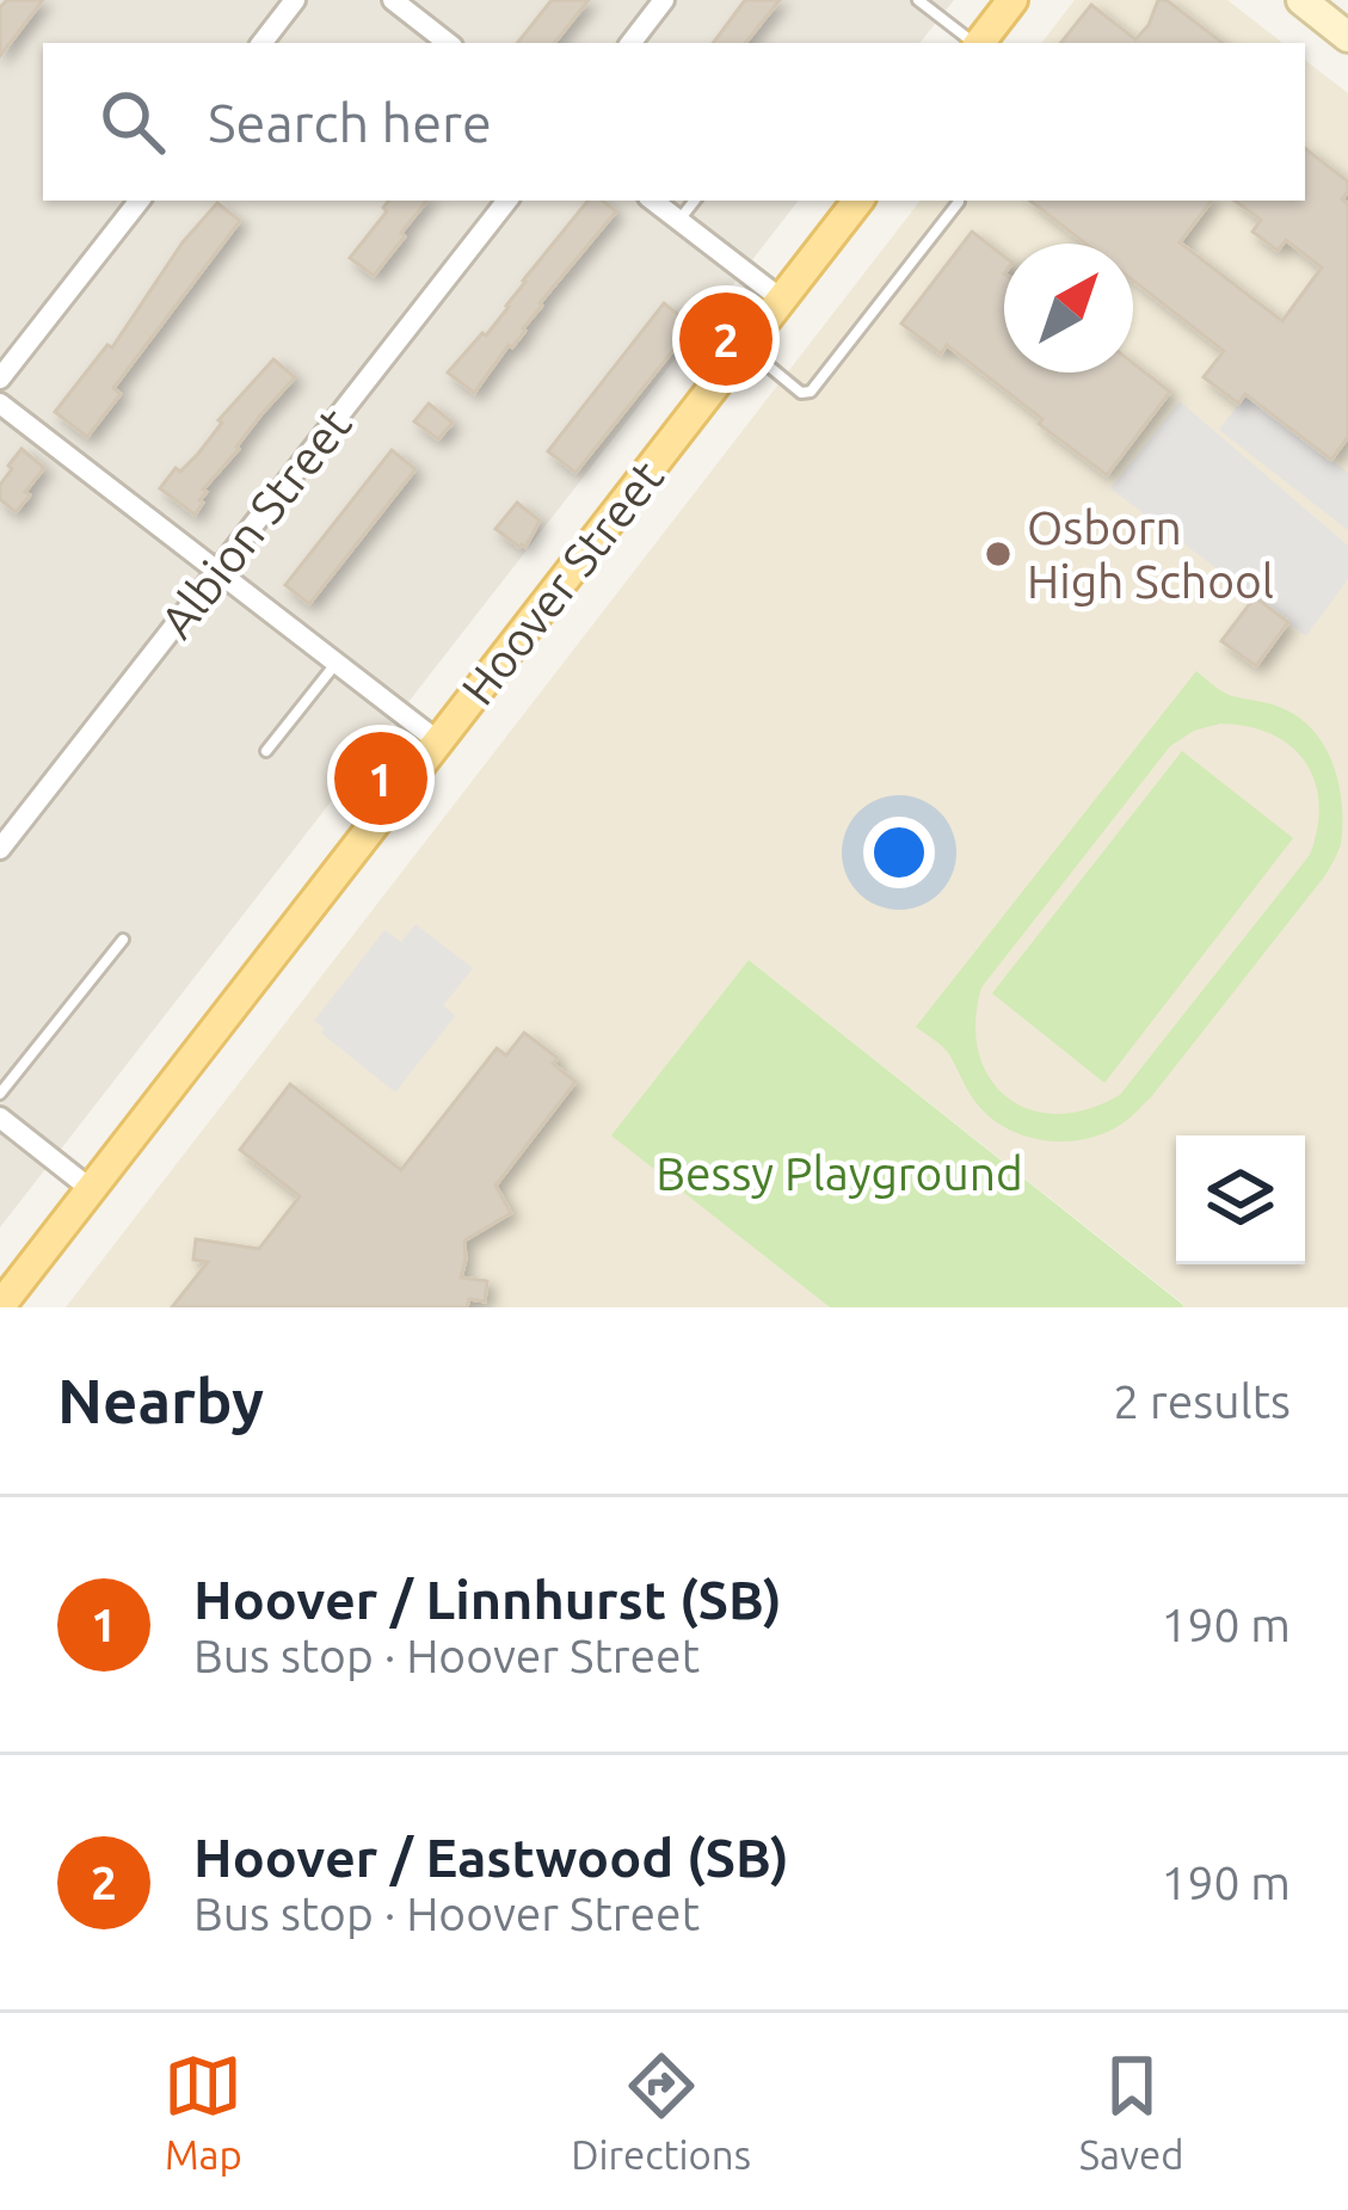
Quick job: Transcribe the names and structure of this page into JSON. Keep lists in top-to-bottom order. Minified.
{"streets":{"main road":["Hoover Street"],"street":["Albion Street"]},"parks":["Bessy Playground"],"places":["Osborn High School"],"north":"top right","page":{"search":"Search here","pins":["2","1"],"heading":["Nearby","2 results"],"list":[{"mark":"1","name":"Hoover / Linnhurst (SB)","note":"Bus stop · Hoover Street","value":"190 m"},{"mark":"2","name":"Hoover / Eastwood (SB)","note":"Bus stop · Hoover Street","value":"190 m"}],"nav":["Map","Directions","Saved"]}}
